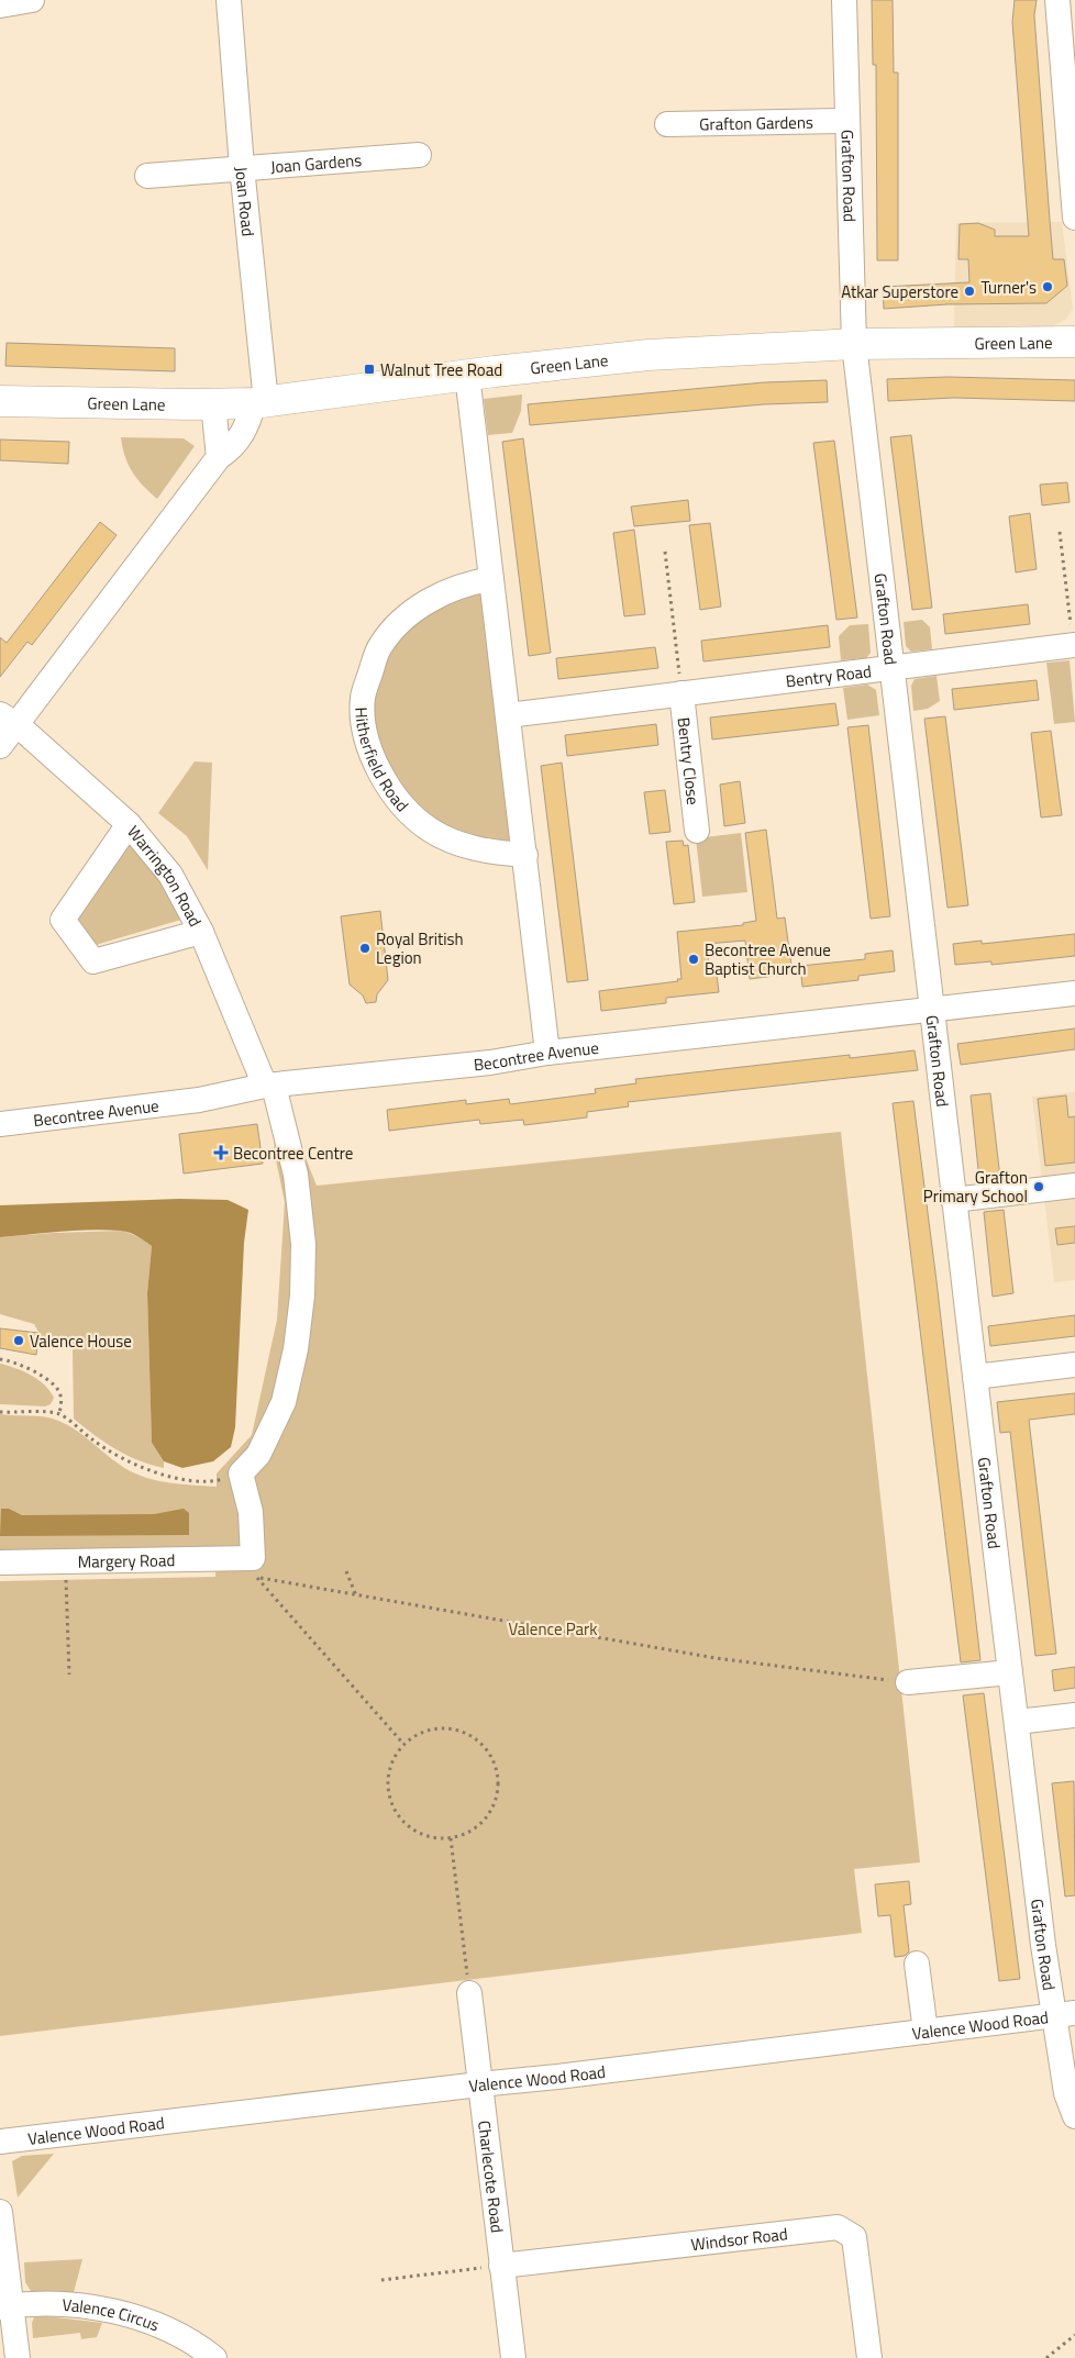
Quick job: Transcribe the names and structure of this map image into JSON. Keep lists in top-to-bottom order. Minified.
{"streets":{"main road":["Green Lane"],"street":["Grafton Gardens","Joan Gardens","Grafton Road","Joan Road","Bentry Road","Hitherfield Road","Bentry Close","Warrington Road","Becontree Avenue","Margery Road","Valence Wood Road","Charlecote Road","Windsor Road","Valence Circus"]},"crossings":[["Grafton Gardens","Grafton Road"],["Joan Gardens","Joan Road"],["Grafton Road","Green Lane"],["Grafton Road","Bentry Road"],["Grafton Road","Becontree Avenue"],["Grafton Road","Valence Wood Road"],["Joan Road","Green Lane"],["Bentry Road","Bentry Close"],["Warrington Road","Becontree Avenue"],["Valence Wood Road","Charlecote Road"],["Charlecote Road","Windsor Road"]],"parks":["Valence Park"],"places":{"other":["Turner's","Atkar Superstore","Royal British Legion","Becontree Avenue Baptist Church","Grafton Primary School","Valence House"],"transit":["Walnut Tree Road"],"health":["Becontree Centre"]}}
